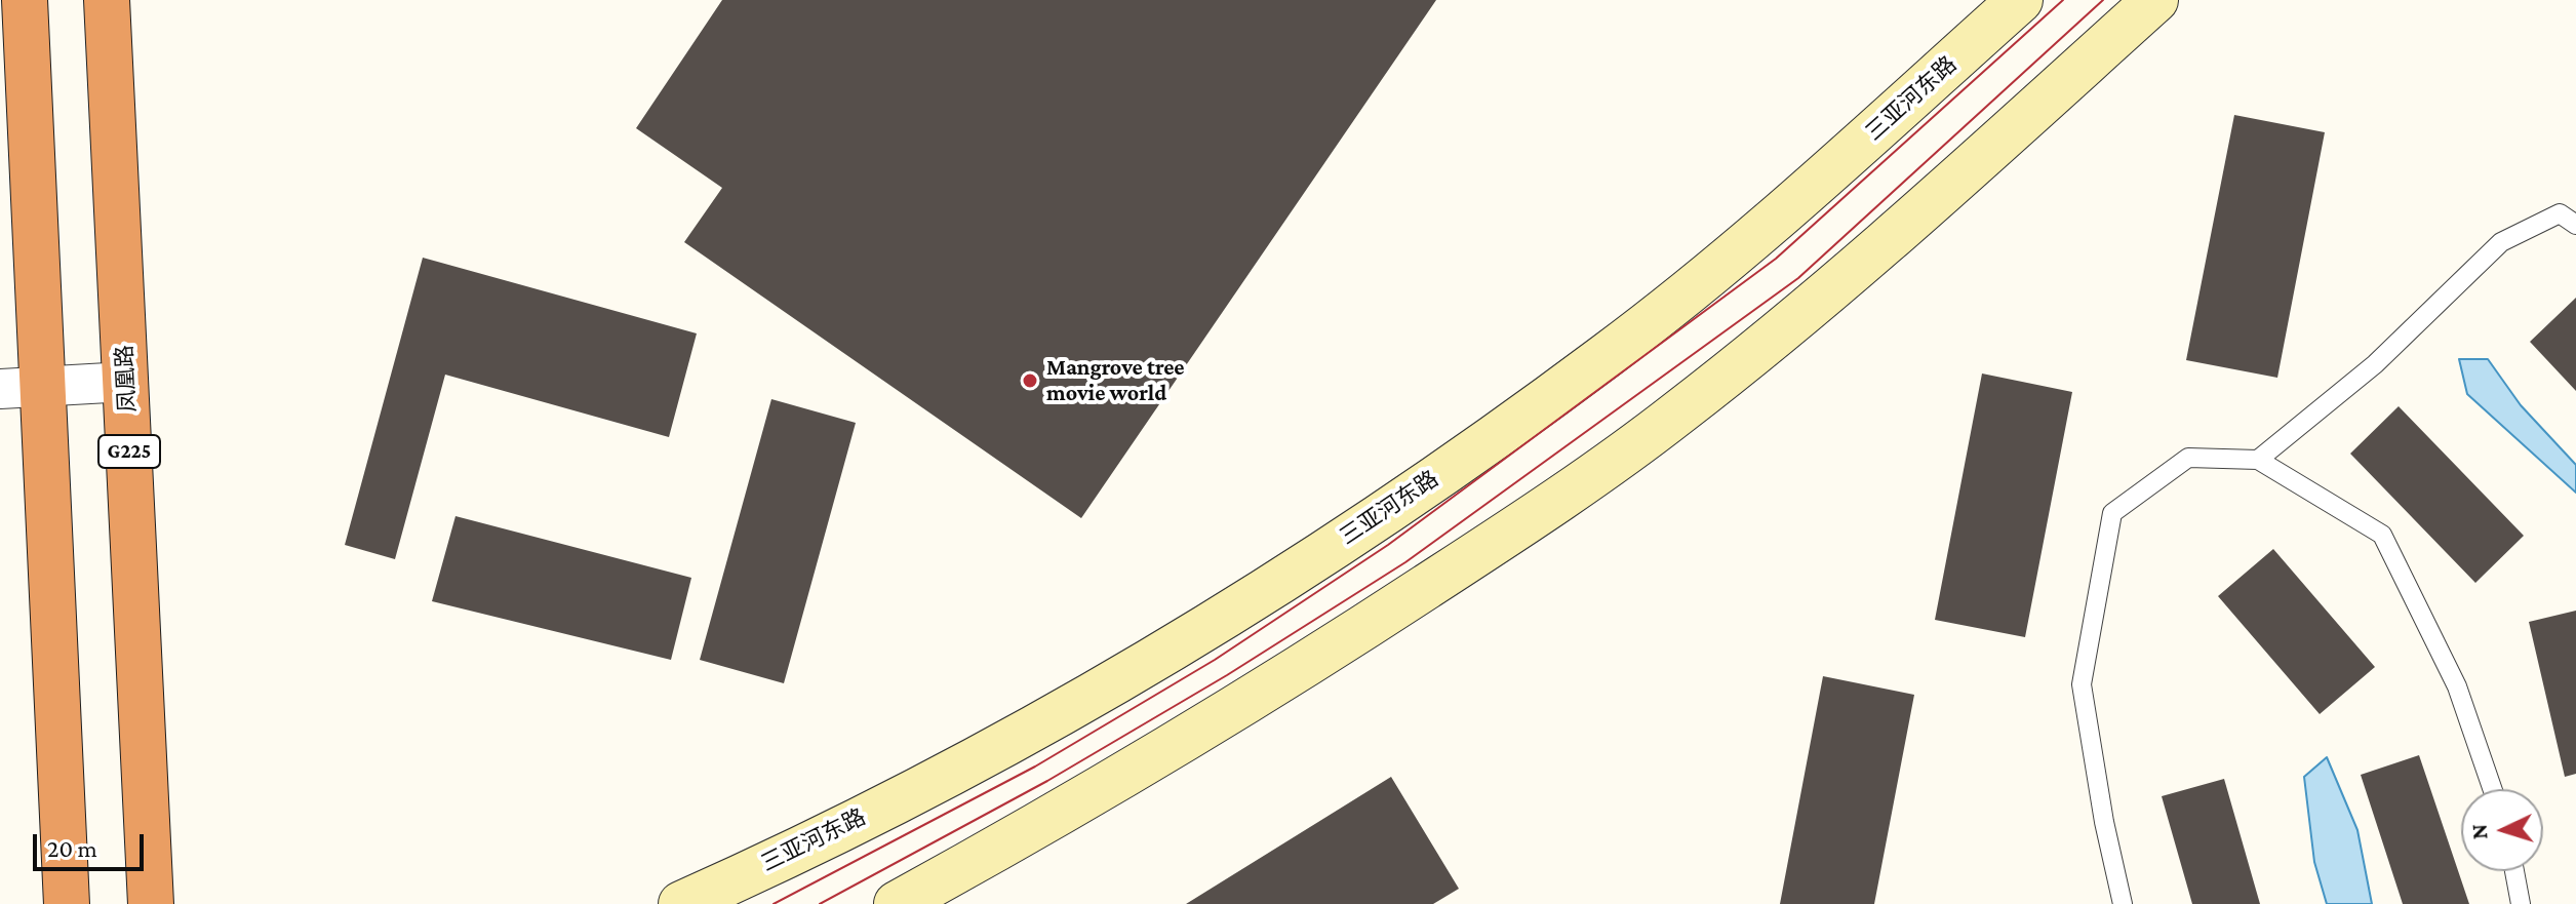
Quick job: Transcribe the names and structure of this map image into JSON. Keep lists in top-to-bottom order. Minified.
{"streets":{"highway":["凤凰路","G225"],"main road":["三亚河东路"]},"places":["Mangrove tree movie world"],"scale_bar":"20 m","north":"left"}
